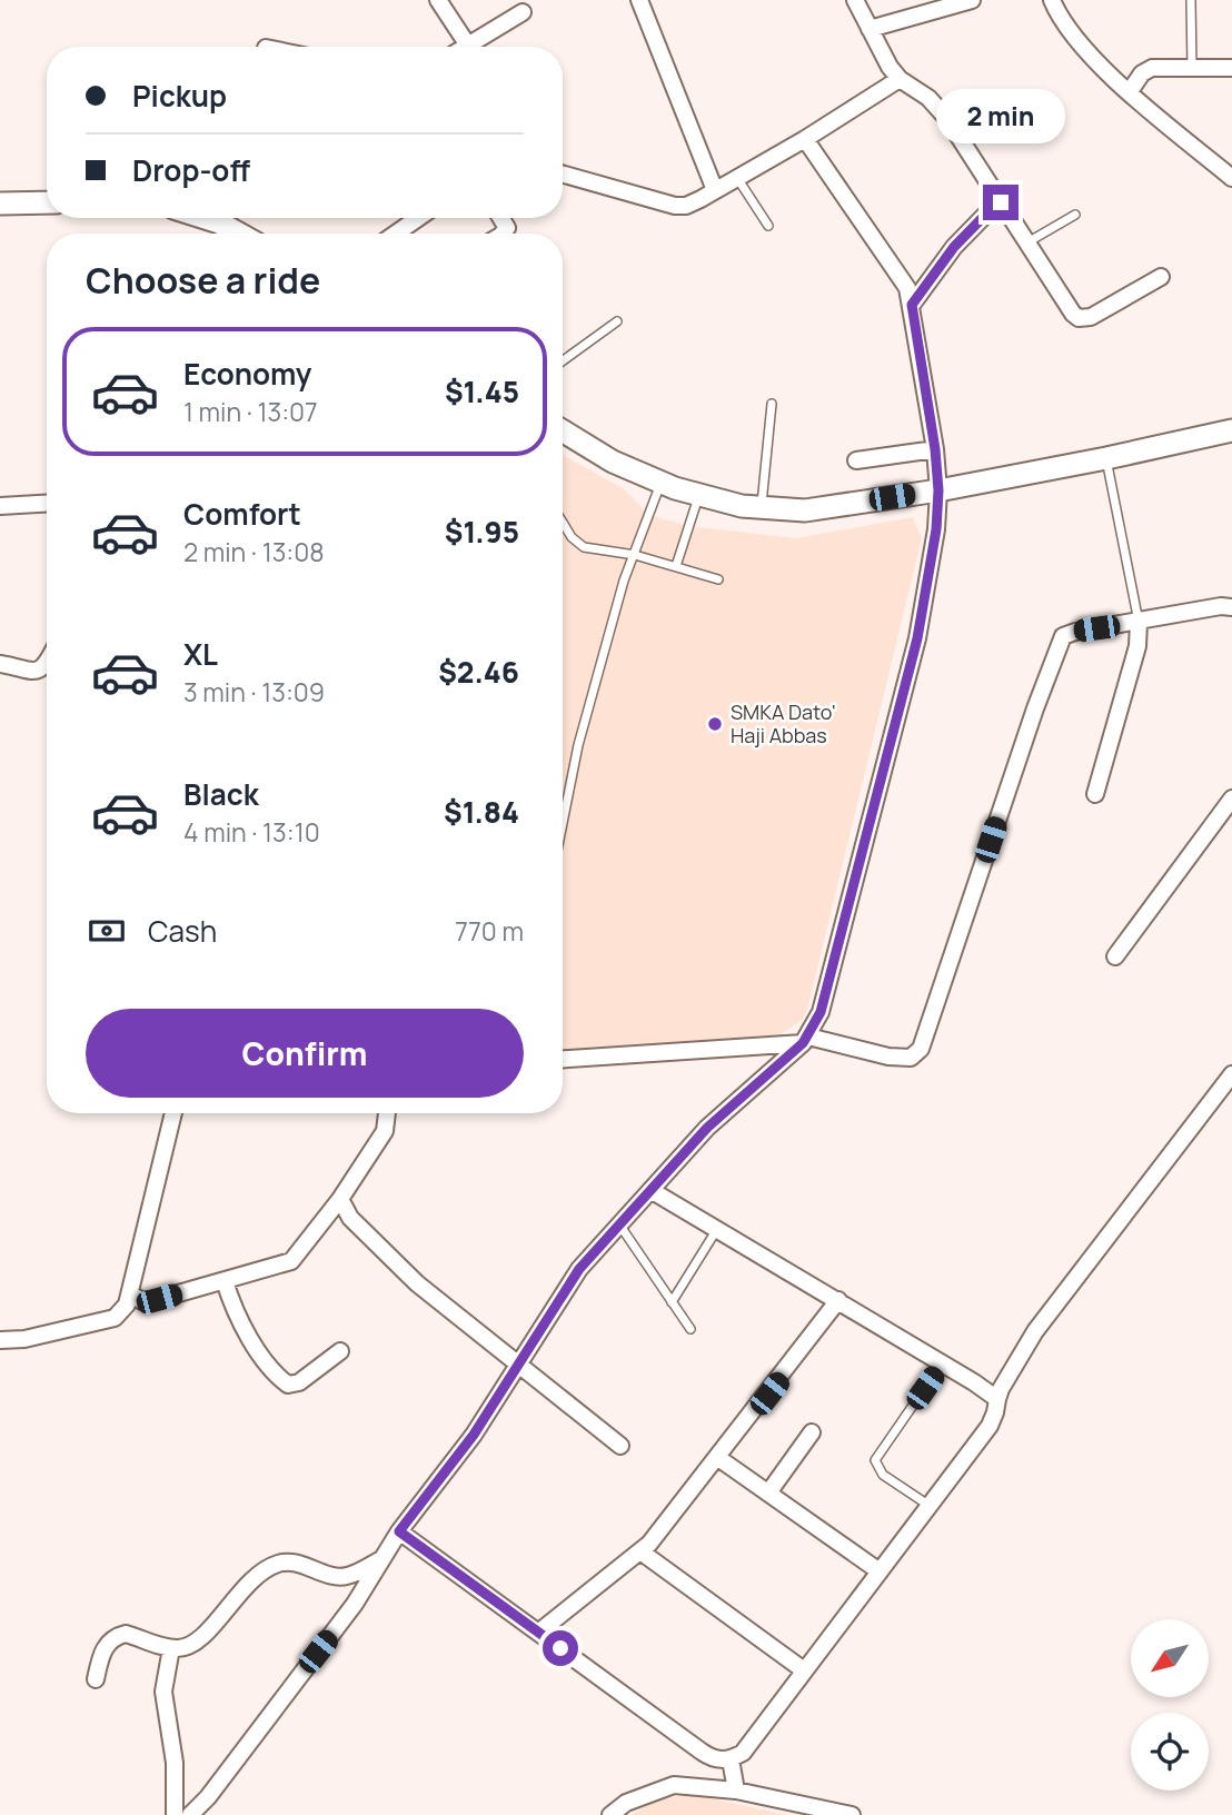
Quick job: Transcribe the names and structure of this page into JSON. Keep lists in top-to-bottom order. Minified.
{"places":["SMKA Dato' Haji Abbas"],"north":"bottom left","page":{"banner":["Pickup","Drop-off"],"bubble":"2 min","heading":"Choose a ride","list":[{"name":"Economy","note":"1 min · 13:07","value":"$1.45"},{"name":"Comfort","note":"2 min · 13:08","value":"$1.95"},{"name":"XL","note":"3 min · 13:09","value":"$2.46"},{"name":"Black","note":"4 min · 13:10","value":"$1.84"}],"pay":["Cash","770 m"],"buttons":"Confirm"}}
